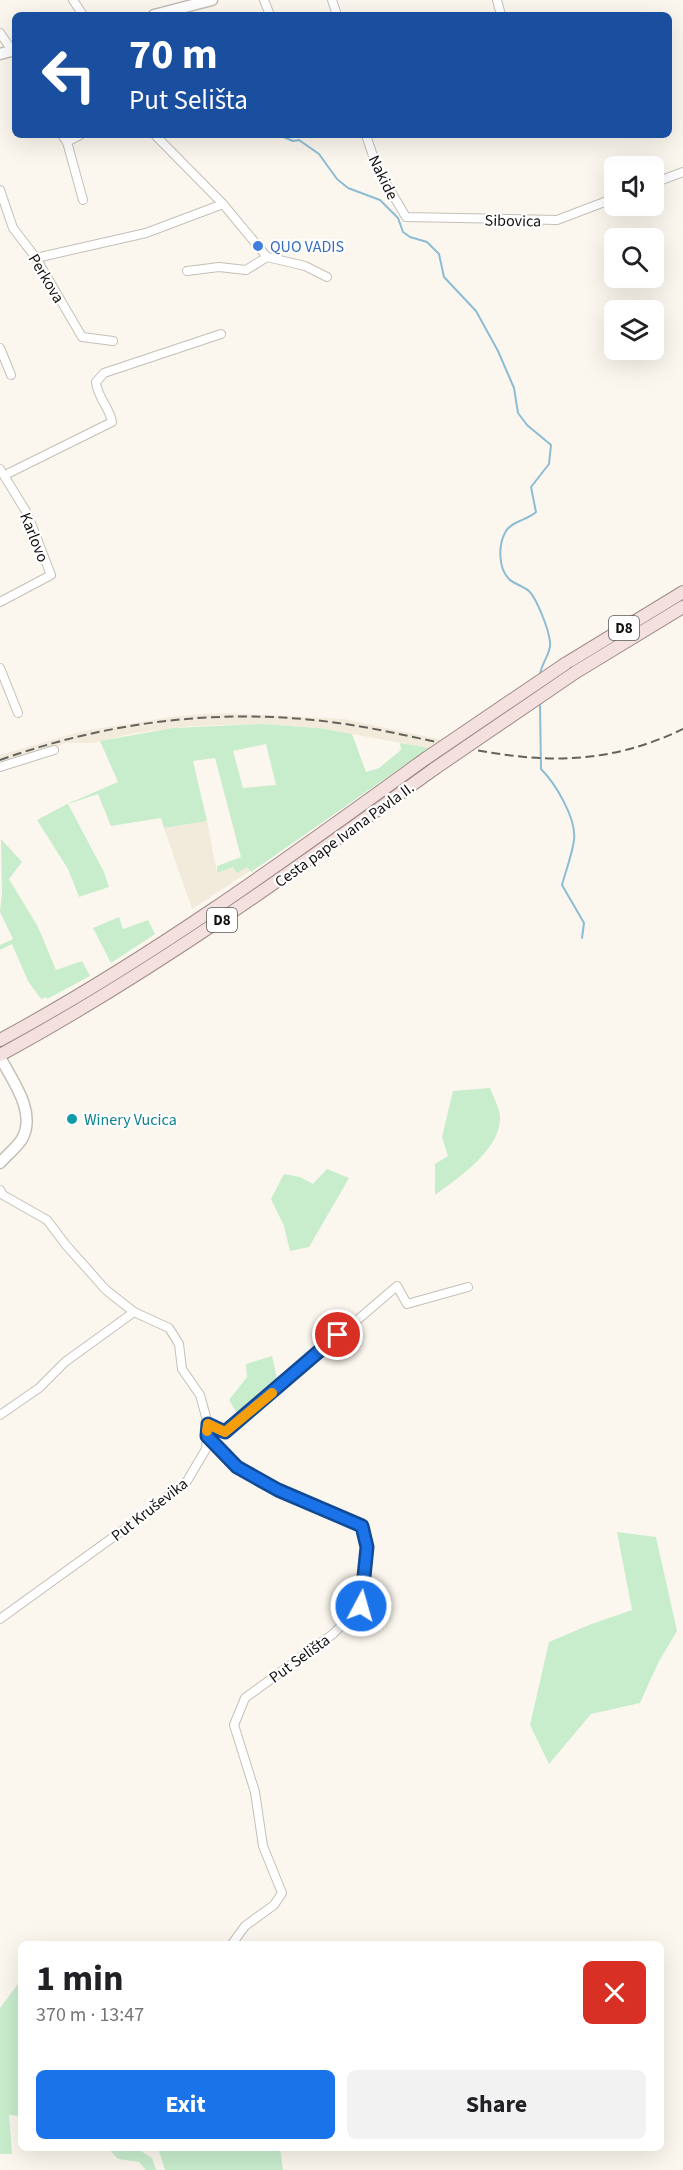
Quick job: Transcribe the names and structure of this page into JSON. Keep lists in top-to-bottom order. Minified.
{"streets":{"main road":["D8","Cesta pape Ivana Pavla II."],"street":["Nakide","Sibovica","Perkova","Karlovo","Put Kruševika","Put Selišta"]},"crossings":[["Nakide","Sibovica"],["Put Kruševika","Put Selišta"]],"places":["QUO VADIS","Winery Vucica"],"page":{"turn":["70 m","Put Selišta"],"heading":["1 min","370 m · 13:47"],"buttons":["Exit","Share"]}}
